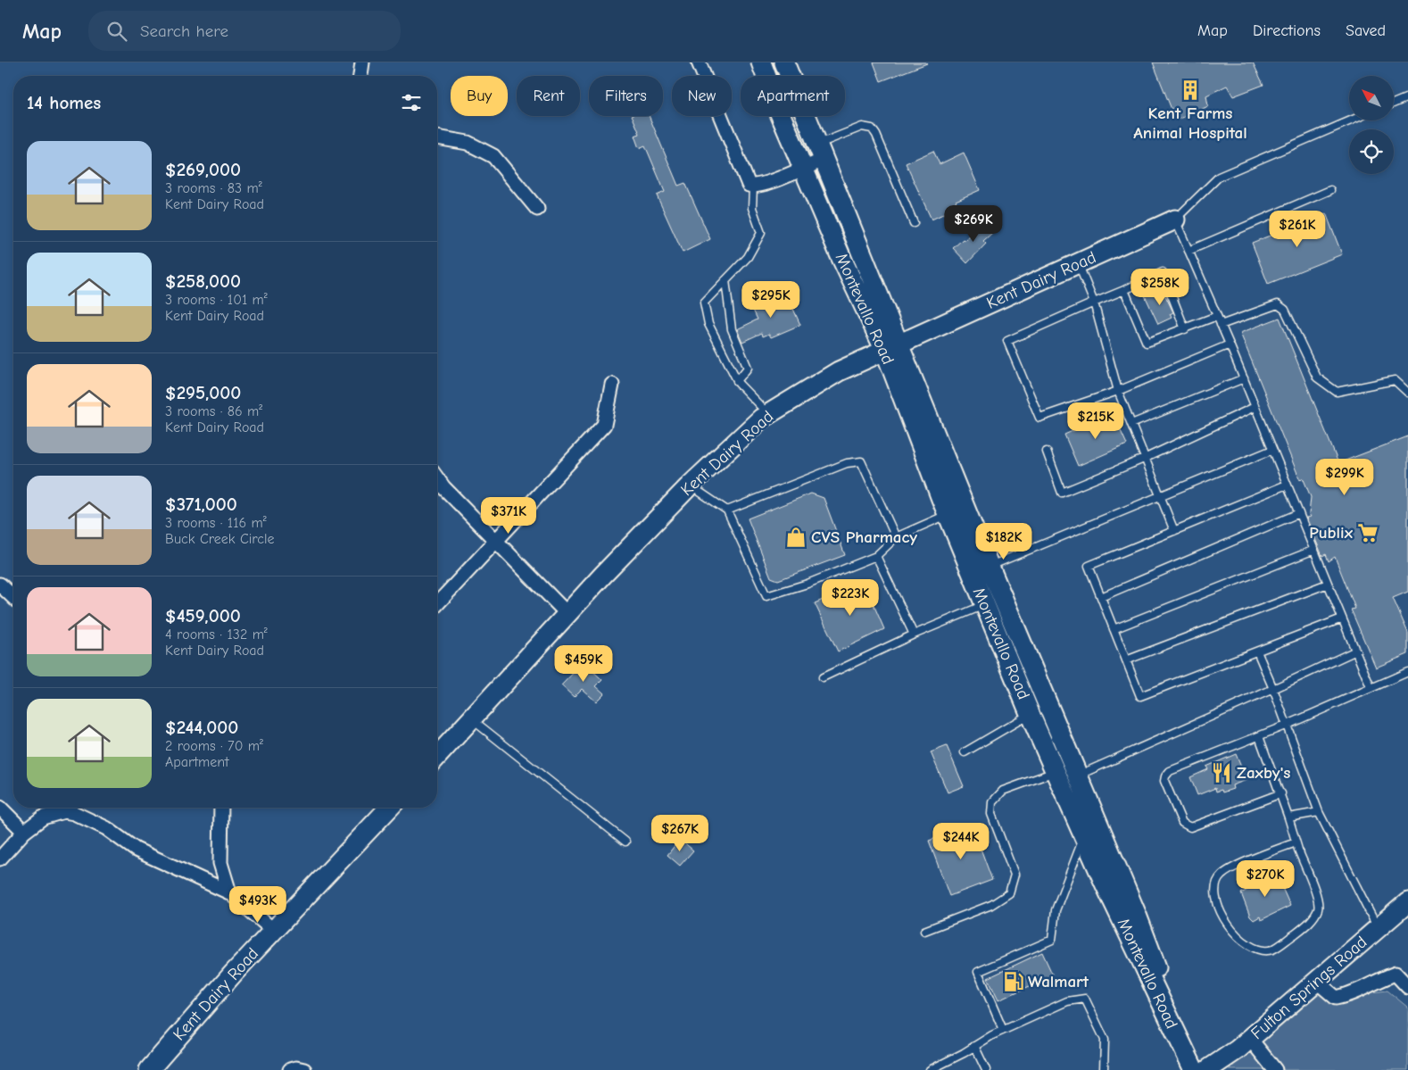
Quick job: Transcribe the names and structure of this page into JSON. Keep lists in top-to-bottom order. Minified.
{"streets":{"main road":["Kent Dairy Road","Montevallo Road","Fulton Springs Road"]},"crossings":[["Kent Dairy Road","Montevallo Road"]],"places":{"building":["Kent Farms Animal Hospital"],"supermarket":["Publix"],"shop":["CVS Pharmacy"],"restaurant":["Zaxby's"],"fuel station":["Walmart"]},"north":"top left","page":{"header":"Map","search":"Search here","nav":["Map","Directions","Saved"],"chip":["Buy","Rent","Filters","New","Apartment"],"heading":"14 homes","list":[{"name":"$269,000","note":"3 rooms · 83 m² · Kent Dairy Road"},{"name":"$258,000","note":"3 rooms · 101 m² · Kent Dairy Road"},{"name":"$295,000","note":"3 rooms · 86 m² · Kent Dairy Road"},{"name":"$371,000","note":"3 rooms · 116 m² · Buck Creek Circle"},{"name":"$459,000","note":"4 rooms · 132 m² · Kent Dairy Road"},{"name":"$244,000","note":"2 rooms · 70 m² · Apartment"}],"price":["$269K","$261K","$258K","$295K","$215K","$299K","$371K","$182K","$223K","$459K","$267K","$244K","$270K","$493K"]}}
